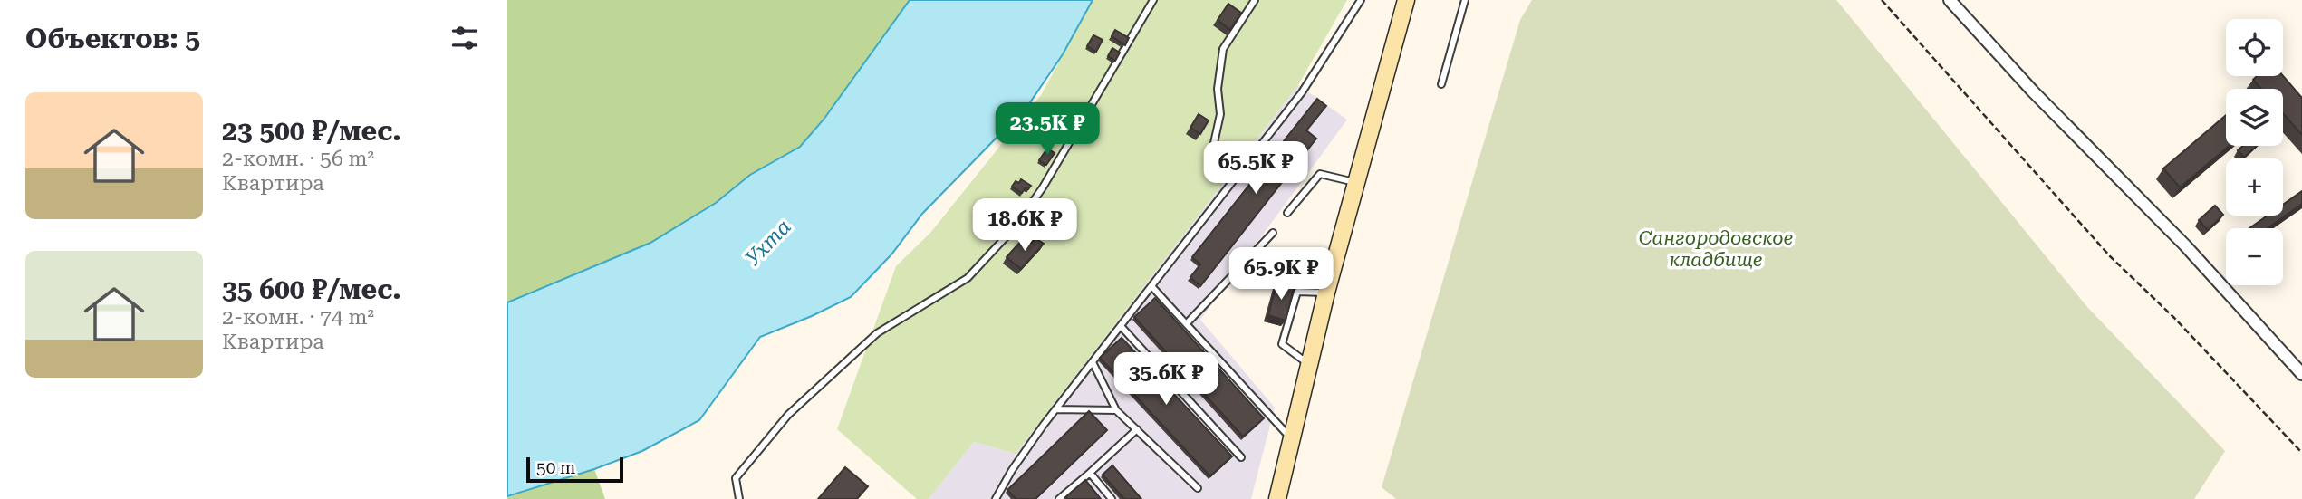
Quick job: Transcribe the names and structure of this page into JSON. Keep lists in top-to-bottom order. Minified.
{"water":["Ухта"],"parks":["Сангородовское кладбище"],"scale_bar":"50 m","page":{"heading":"Объектов: 5","map_buttons":["+","−"],"list":[{"name":"23 500 ₽/мес.","note":"2-комн. · 56 m² · Квартира"},{"name":"35 600 ₽/мес.","note":"2-комн. · 74 m² · Квартира"}],"price":["23.5K ₽","65.5K ₽","18.6K ₽","65.9K ₽","35.6K ₽"],"scale":"50 m"}}
